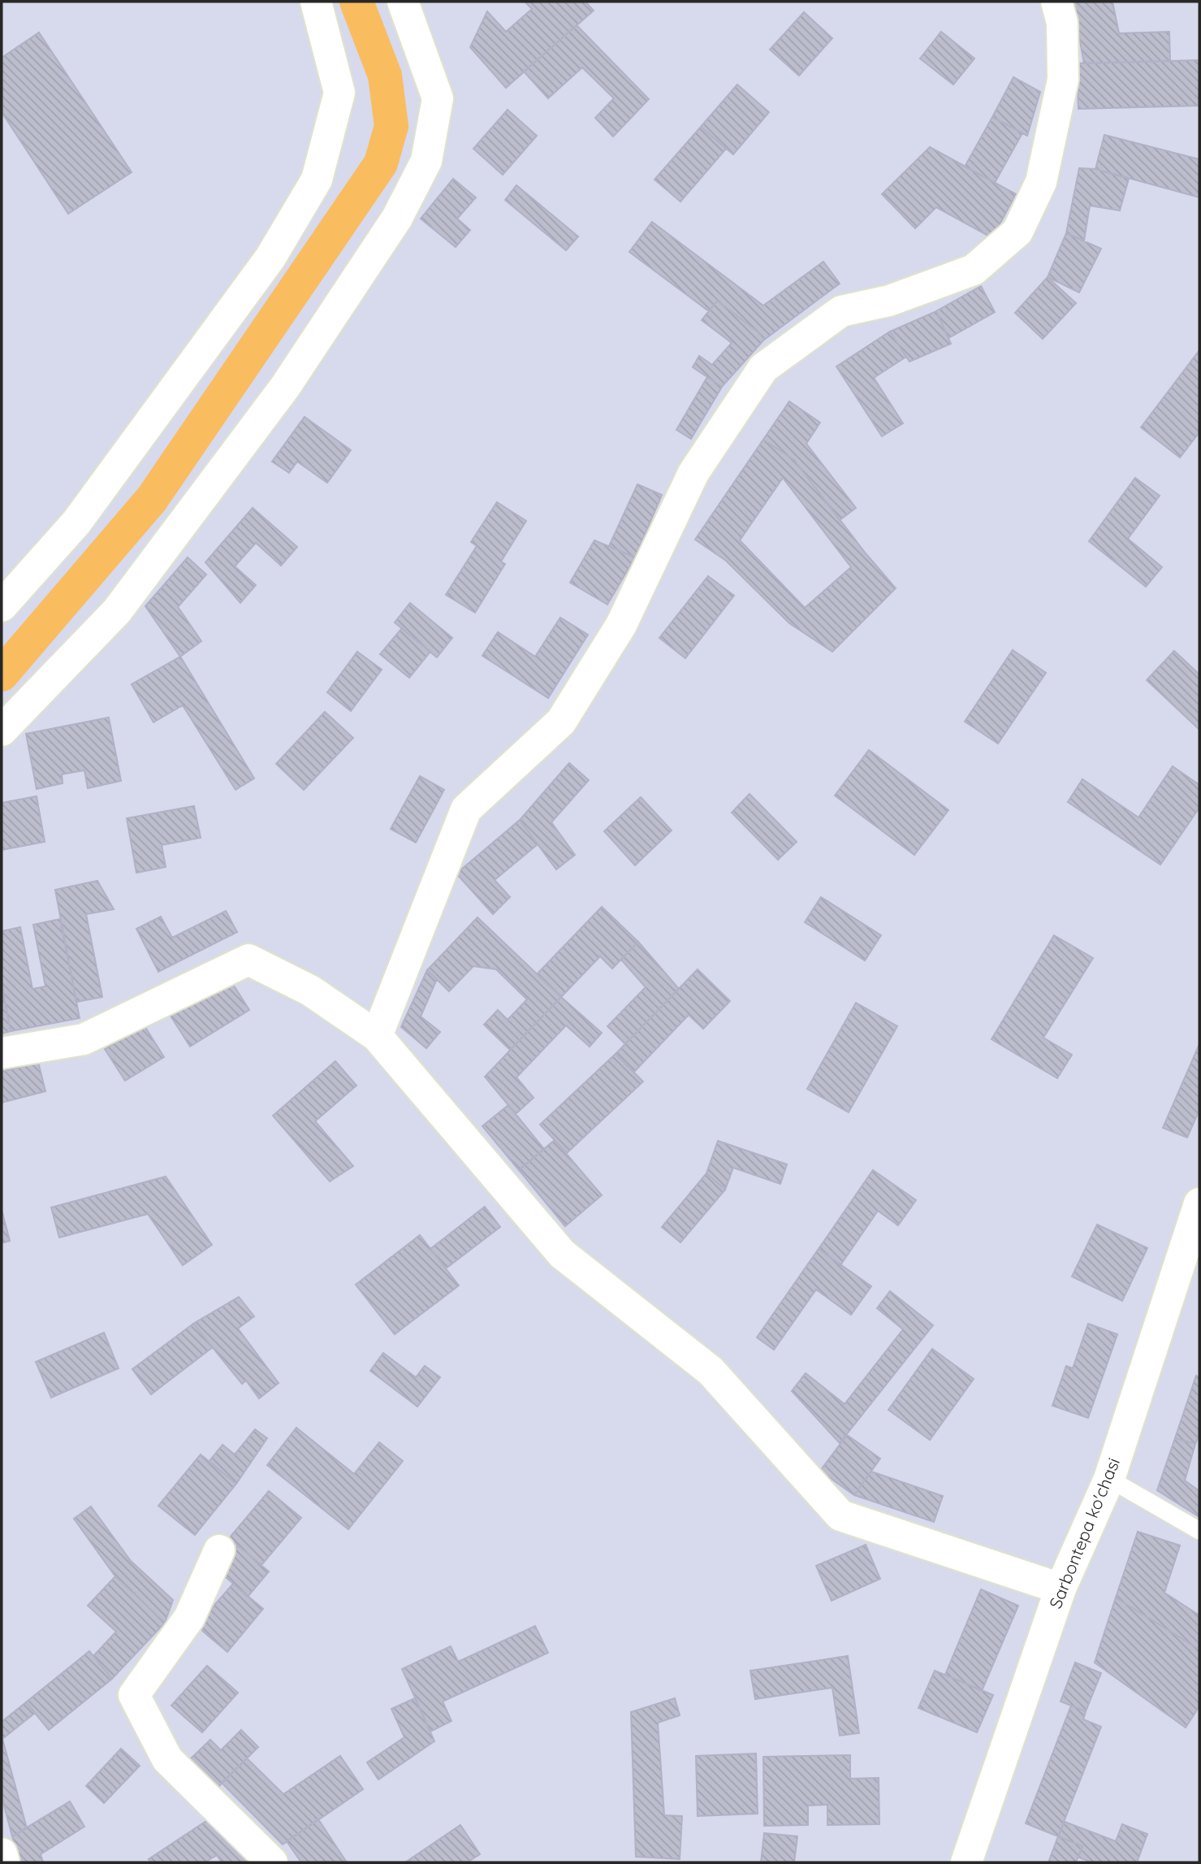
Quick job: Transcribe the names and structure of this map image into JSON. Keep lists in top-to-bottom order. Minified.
{"streets":{"street":["Sarbontepa ko'chasi"]}}
